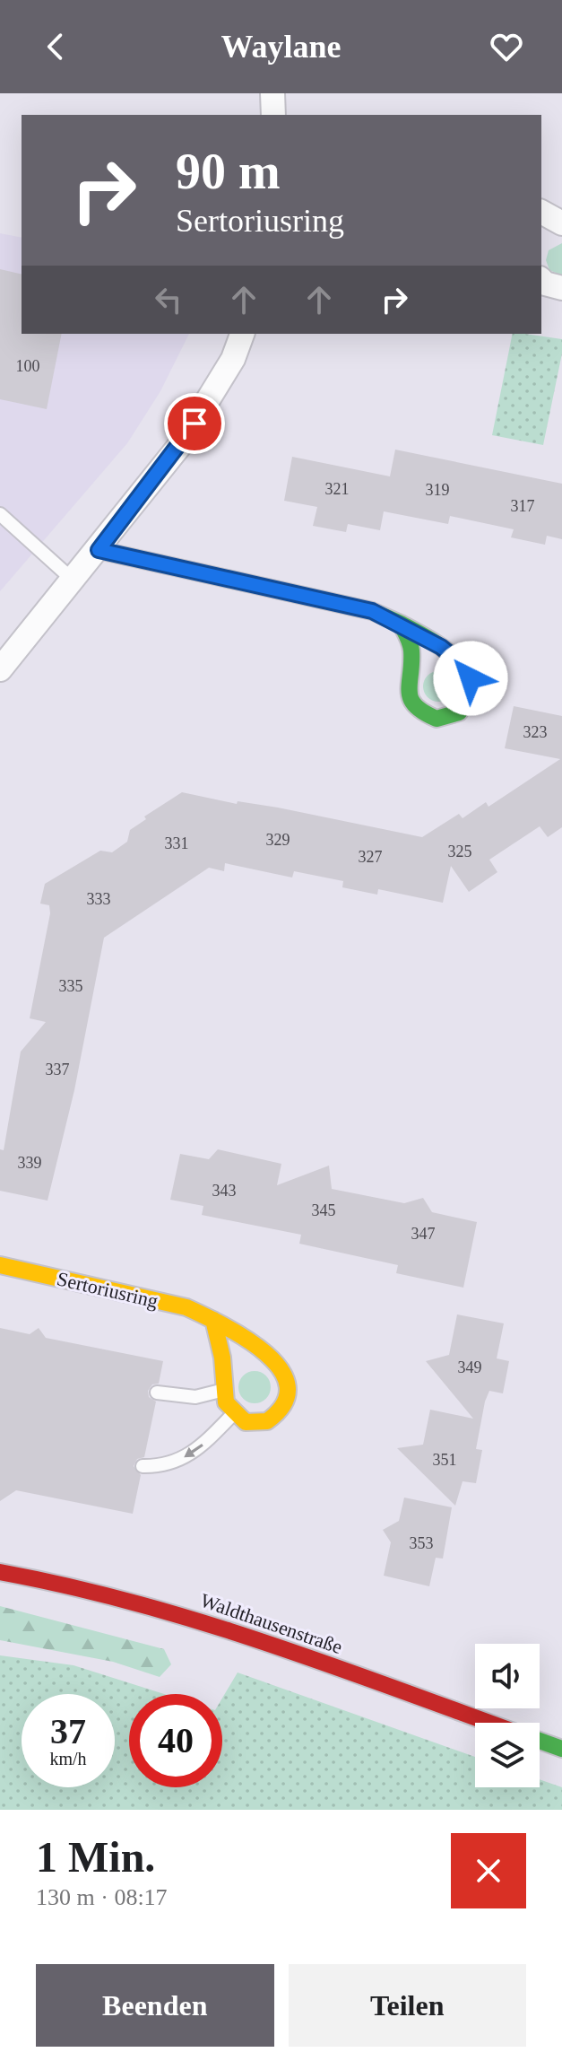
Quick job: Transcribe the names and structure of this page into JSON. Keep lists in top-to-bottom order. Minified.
{"streets":{"street":["Sertoriusring","Waldthausenstraße"]},"house_numbers":["100","321","319","317","323","329","331","325","327","333","335","337","339","343","345","347","349","351","353"],"page":{"header":"Waylane","turn":["90 m","Sertoriusring"],"speed":"37 km/h","limit":"40","heading":["1 Min.","130 m · 08:17"],"buttons":["Beenden","Teilen"]}}
